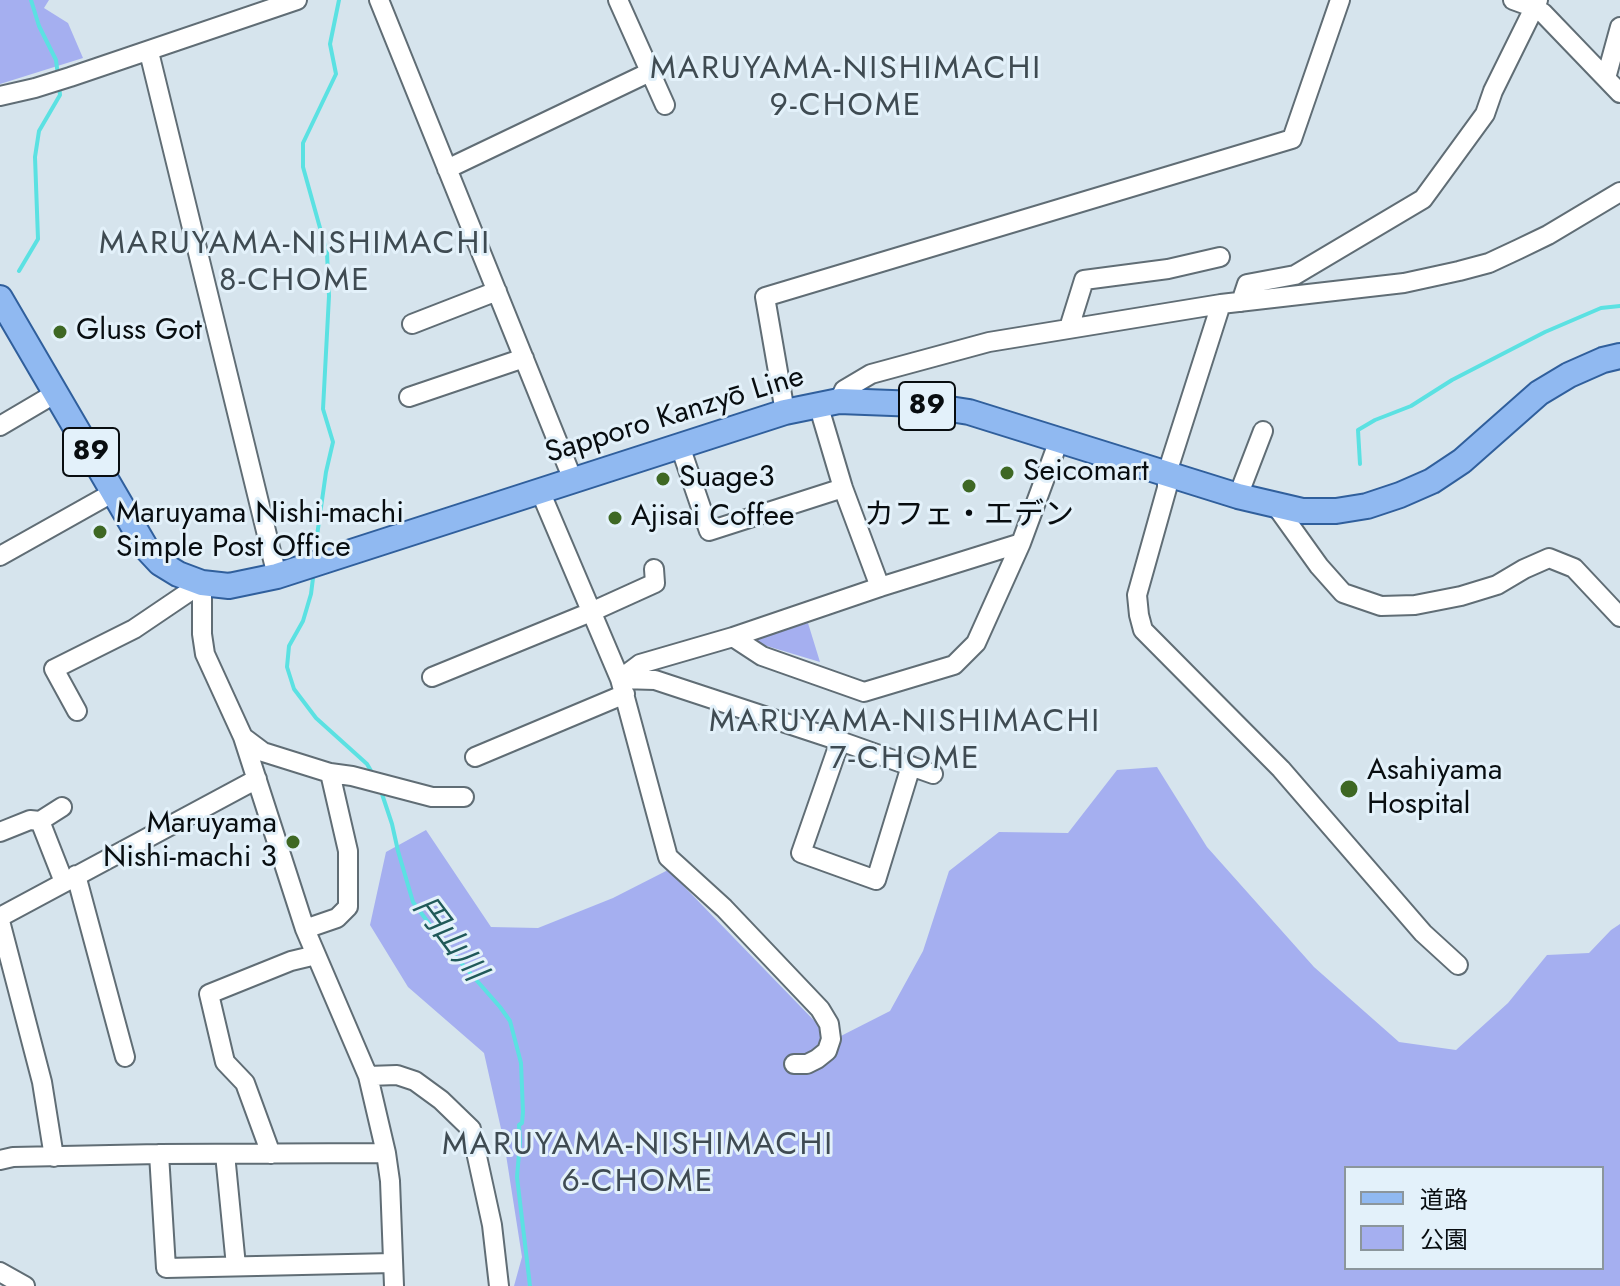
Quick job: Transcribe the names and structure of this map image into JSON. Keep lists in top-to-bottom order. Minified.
{"streets":{"main road":["89","Sapporo Kanzyō Line"]},"districts":["MARUYAMA-NISHIMACHI 9-CHOME","MARUYAMA-NISHIMACHI 8-CHOME","MARUYAMA-NISHIMACHI 7-CHOME","MARUYAMA-NISHIMACHI 6-CHOME"],"water":["円山川"],"places":["Gluss Got","Seicomart","Suage3","カフェ・エデン","Ajisai Coffee","Maruyama Nishi-machi Simple Post Office","Asahiyama Hospital","Maruyama Nishi-machi 3"],"legend":["道路","公園"]}
